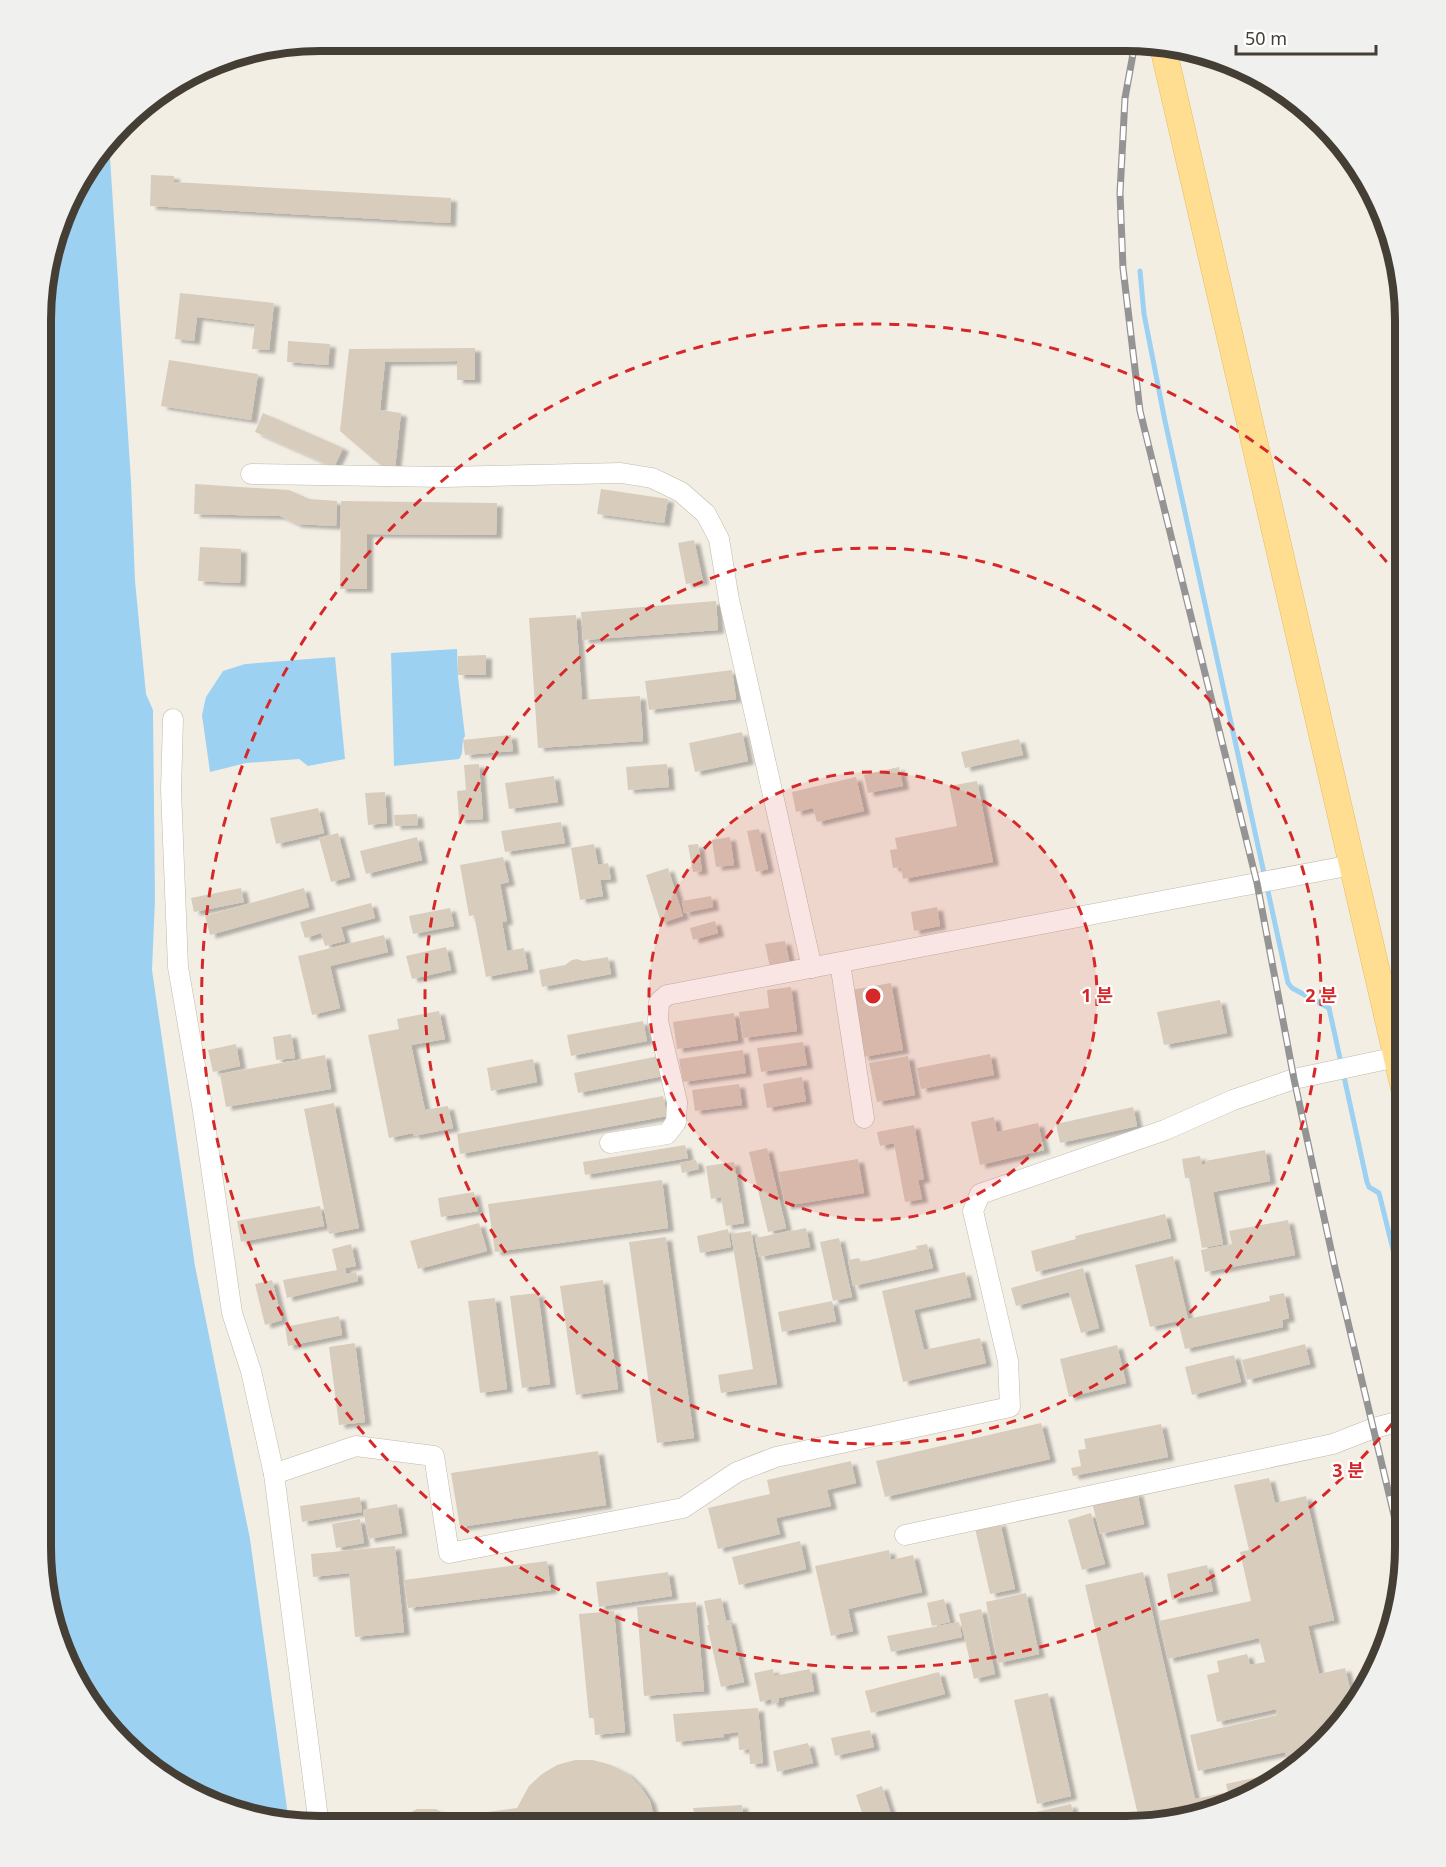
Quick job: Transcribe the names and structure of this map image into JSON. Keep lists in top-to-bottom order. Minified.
{"scale_bar":"50 m","rings":["1 분","2 분","3 분"]}
